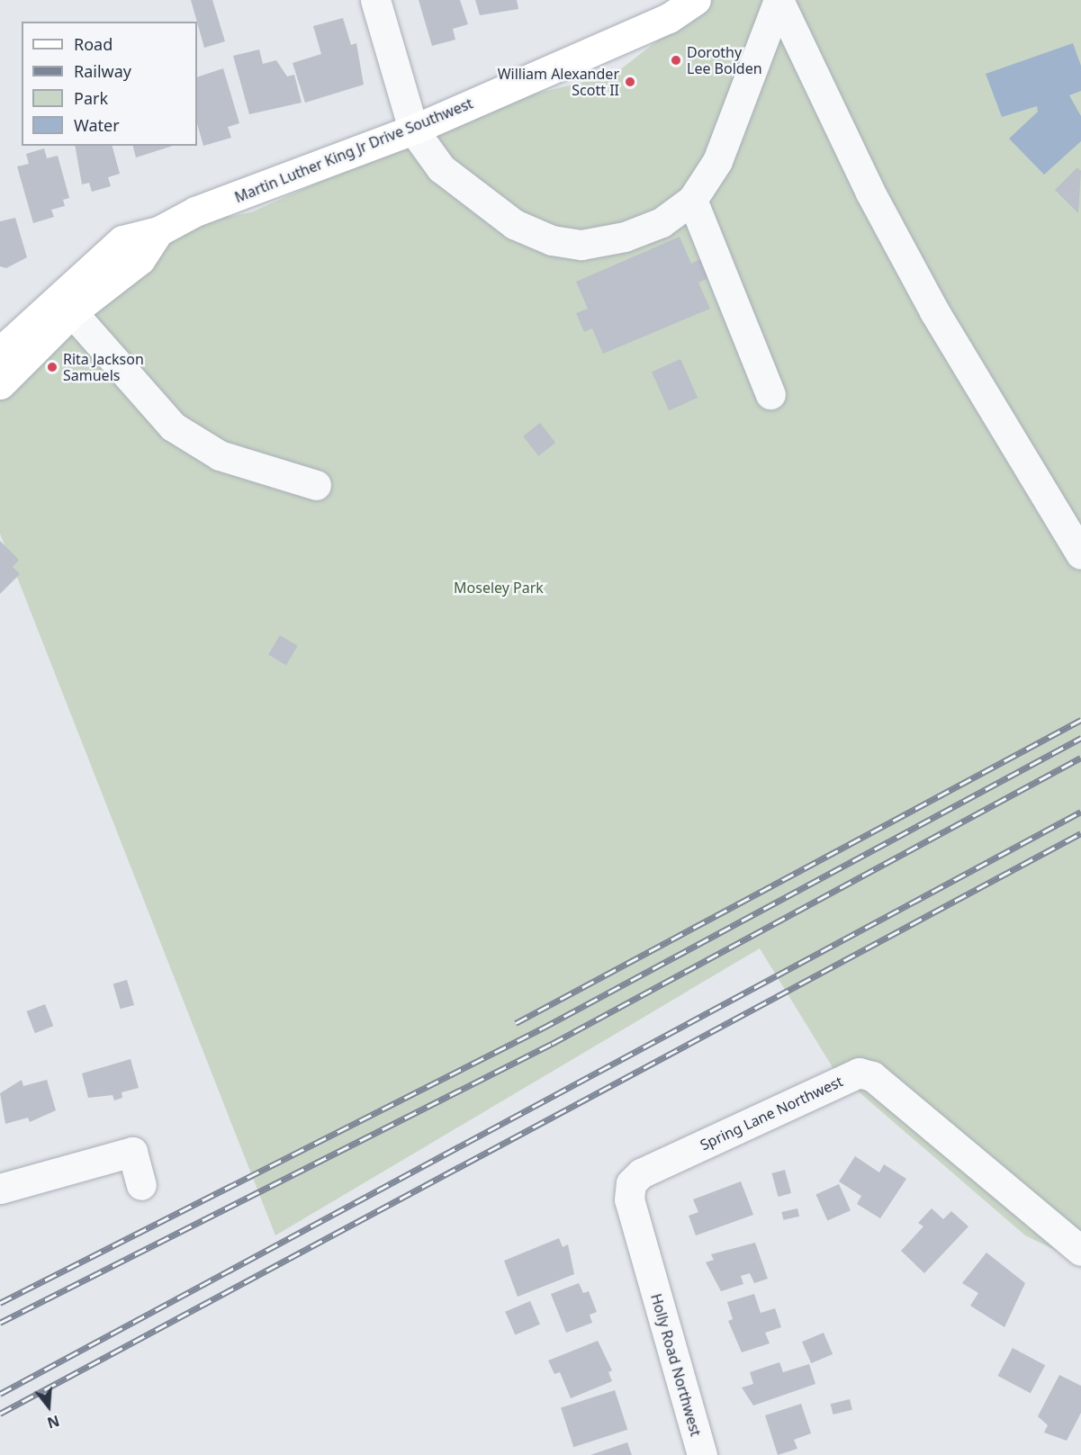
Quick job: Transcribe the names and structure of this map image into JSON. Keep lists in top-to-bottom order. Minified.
{"streets":{"main road":["Martin Luther King Jr Drive Southwest"],"street":["Spring Lane Northwest","Holly Road Northwest"]},"crossings":[["Spring Lane Northwest","Holly Road Northwest"]],"parks":["Moseley Park"],"places":["Dorothy Lee Bolden","William Alexander Scott II","Rita Jackson Samuels"],"legend":["Road","Railway","Park","Water"],"north":"bottom"}
